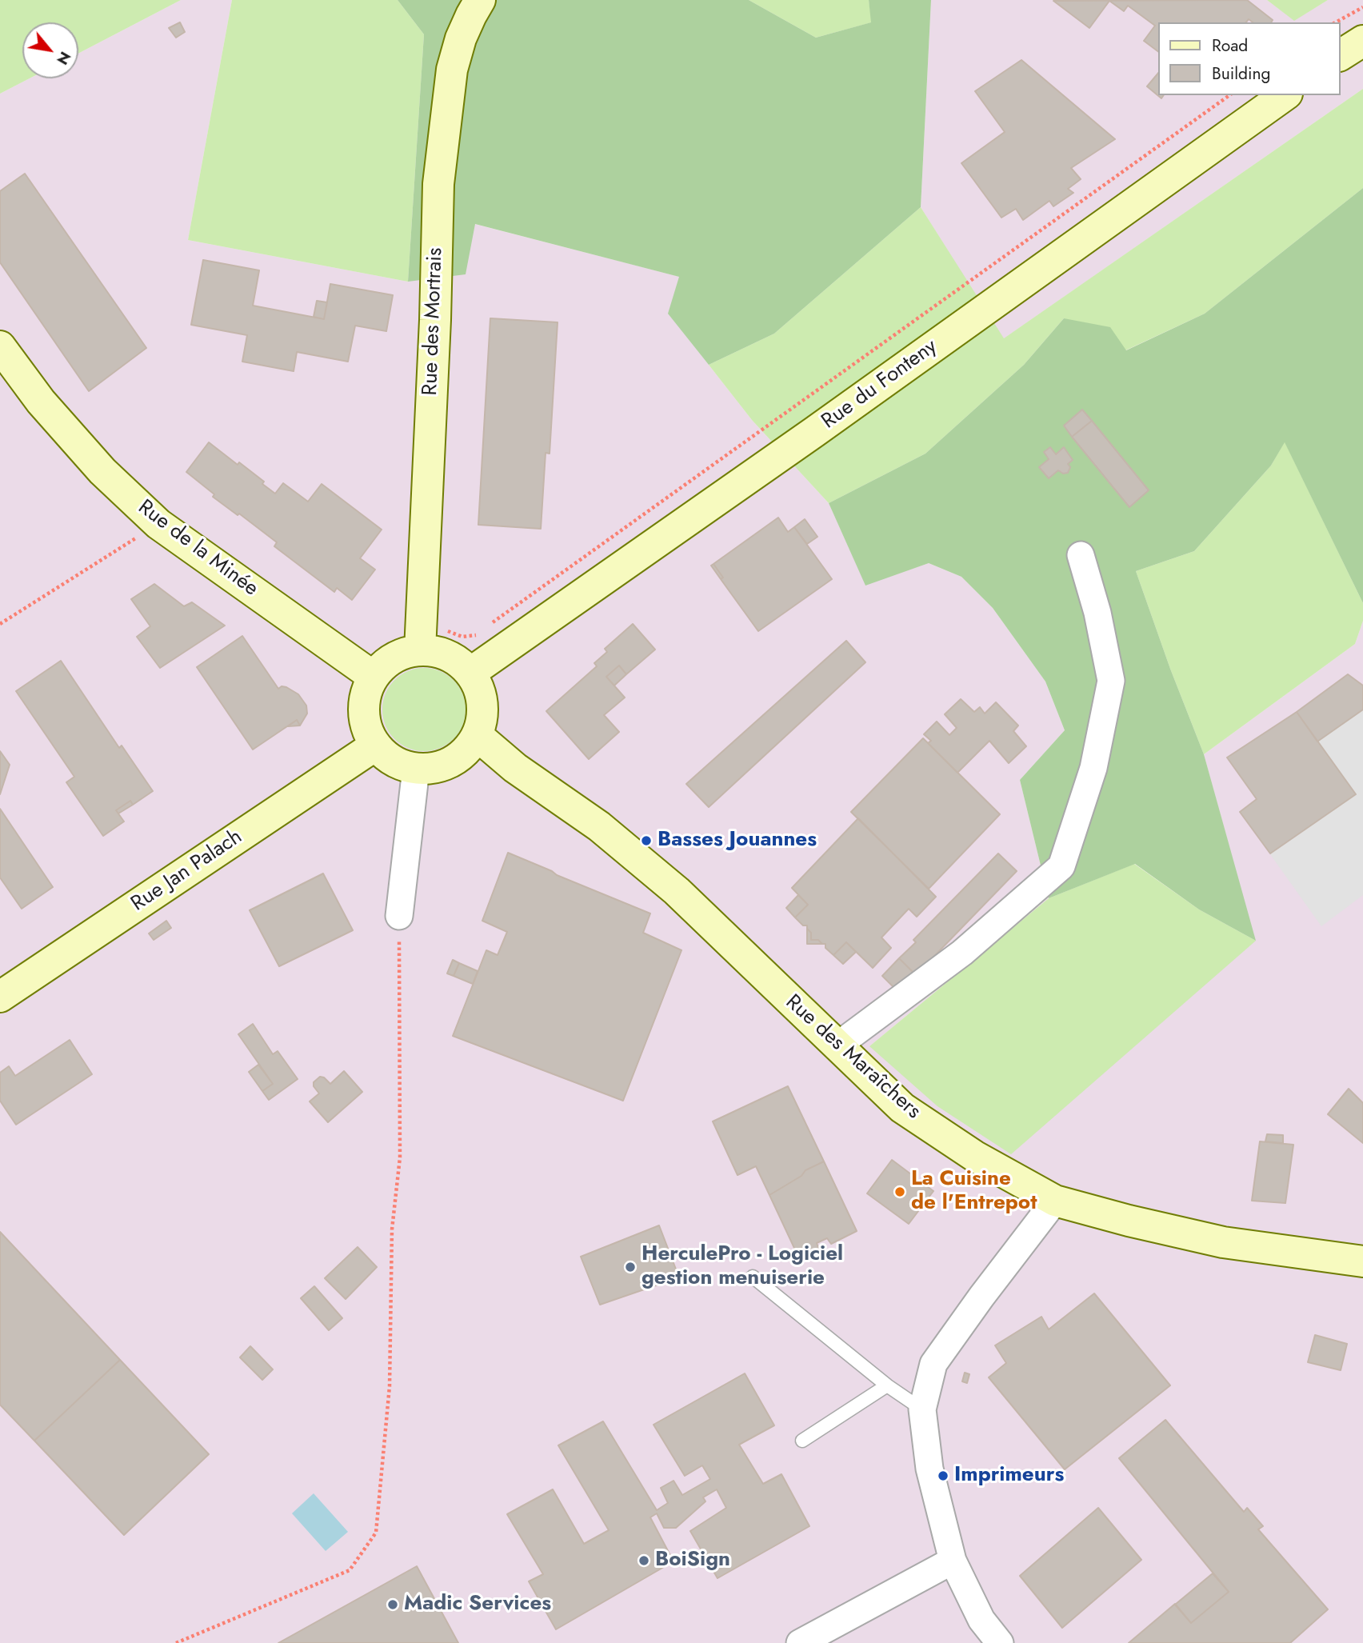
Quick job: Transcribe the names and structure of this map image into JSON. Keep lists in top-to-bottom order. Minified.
{"streets":{"street":["Rue des Mortrais","Rue du Fonteny","Rue de la Minée","Rue Jan Palach","Rue des Maraîchers"]},"crossings":[["Rue des Mortrais","Rue du Fonteny"],["Rue des Mortrais","Rue de la Minée"],["Rue des Mortrais","Rue Jan Palach"],["Rue des Mortrais","Rue des Maraîchers"],["Rue du Fonteny","Rue de la Minée"],["Rue du Fonteny","Rue Jan Palach"],["Rue du Fonteny","Rue des Maraîchers"],["Rue de la Minée","Rue Jan Palach"],["Rue de la Minée","Rue des Maraîchers"],["Rue Jan Palach","Rue des Maraîchers"]],"places":["Basses Jouannes","La Cuisine de l'Entrepot","HerculePro - Logiciel gestion menuiserie","Imprimeurs","BoiSign","Madic Services"],"legend":["Road","Building"],"north":"bottom right"}
